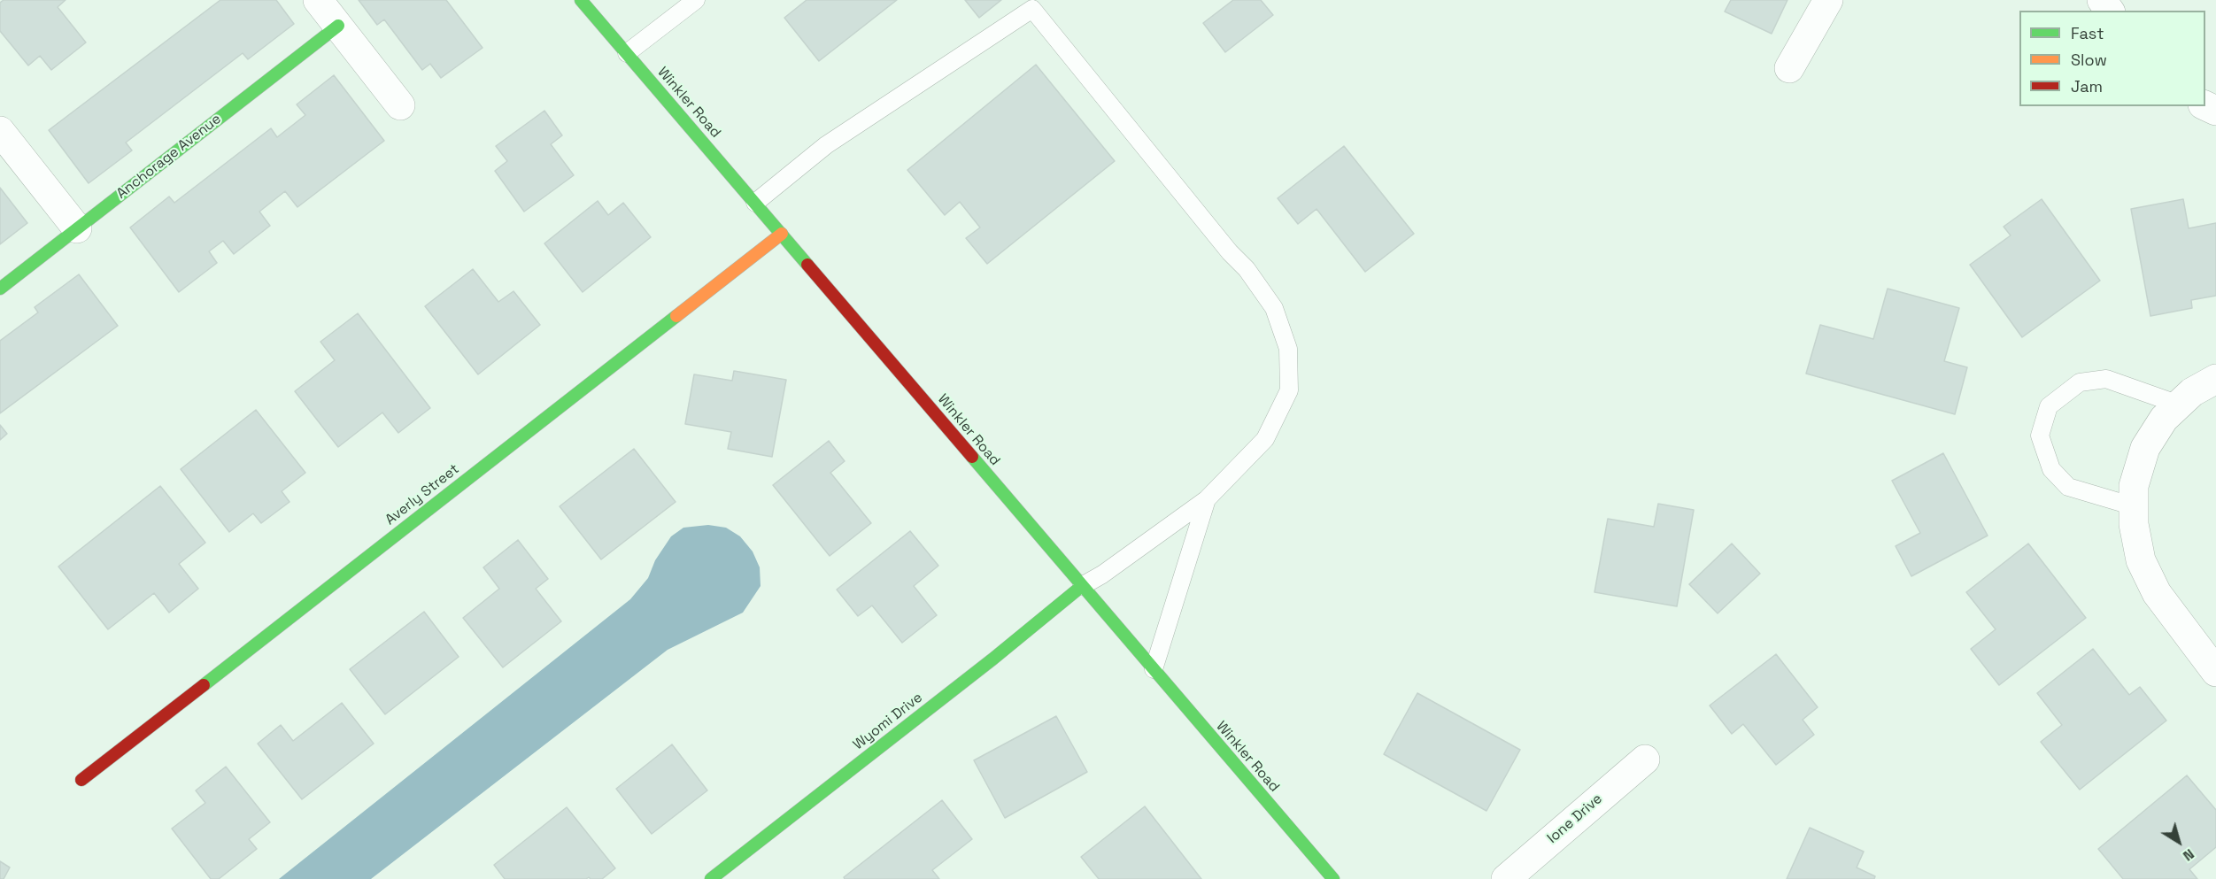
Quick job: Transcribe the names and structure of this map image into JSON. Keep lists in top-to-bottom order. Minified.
{"streets":{"street":["Winkler Road","Anchorage Avenue","Averly Street","Wyomi Drive","Ione Drive"]},"crossings":[["Winkler Road","Averly Street"],["Winkler Road","Wyomi Drive"]],"legend":["Fast","Slow","Jam"],"north":"bottom right"}
